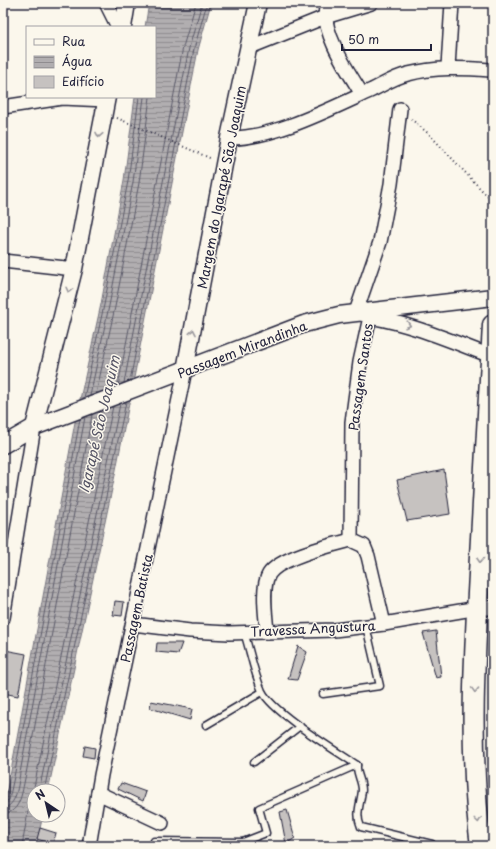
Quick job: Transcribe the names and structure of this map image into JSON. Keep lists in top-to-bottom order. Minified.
{"streets":{"street":["Margem do Igarapé São Joaquim","Passagem Mirandinha","Passagem Santos","Passagem Batista","Travessa Angustura"]},"crossings":[["Margem do Igarapé São Joaquim","Passagem Mirandinha"],["Margem do Igarapé São Joaquim","Passagem Batista"],["Passagem Mirandinha","Passagem Santos"],["Passagem Mirandinha","Passagem Batista"],["Passagem Batista","Travessa Angustura"]],"water":["Igarapé São Joaquim"],"legend":["Rua","Água","Edifício"],"scale_bar":"50 m","north":"top left"}
